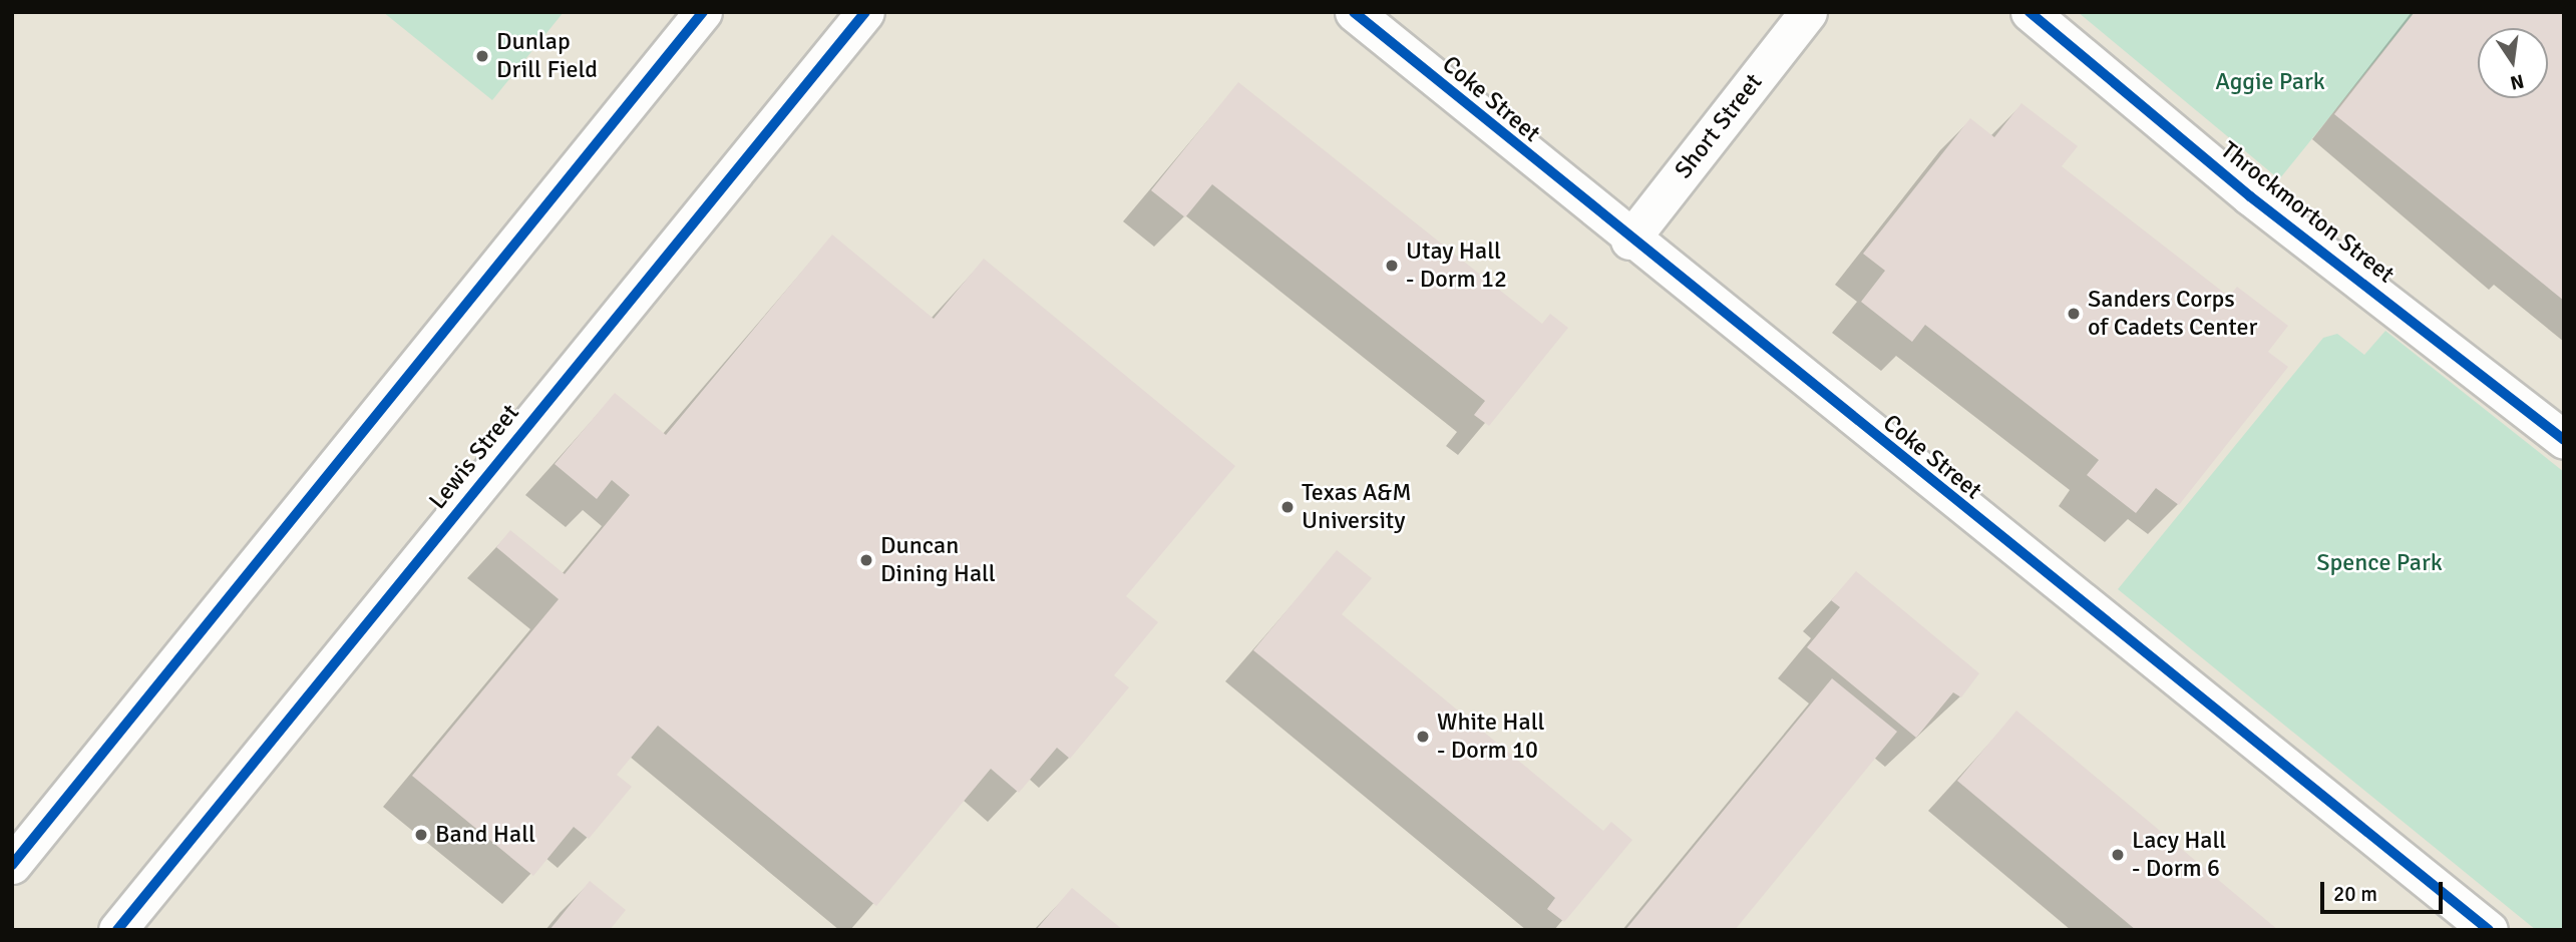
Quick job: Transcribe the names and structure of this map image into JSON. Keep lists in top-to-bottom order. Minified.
{"streets":{"street":["Coke Street","Short Street","Throckmorton Street","Lewis Street"]},"crossings":[["Coke Street","Short Street"]],"parks":["Aggie Park","Spence Park"],"places":["Dunlap Drill Field","Utay Hall - Dorm 12","Sanders Corps of Cadets Center","Texas A&M University","Duncan Dining Hall","White Hall - Dorm 10","Band Hall","Lacy Hall - Dorm 6"],"scale_bar":"20 m","north":"bottom"}
